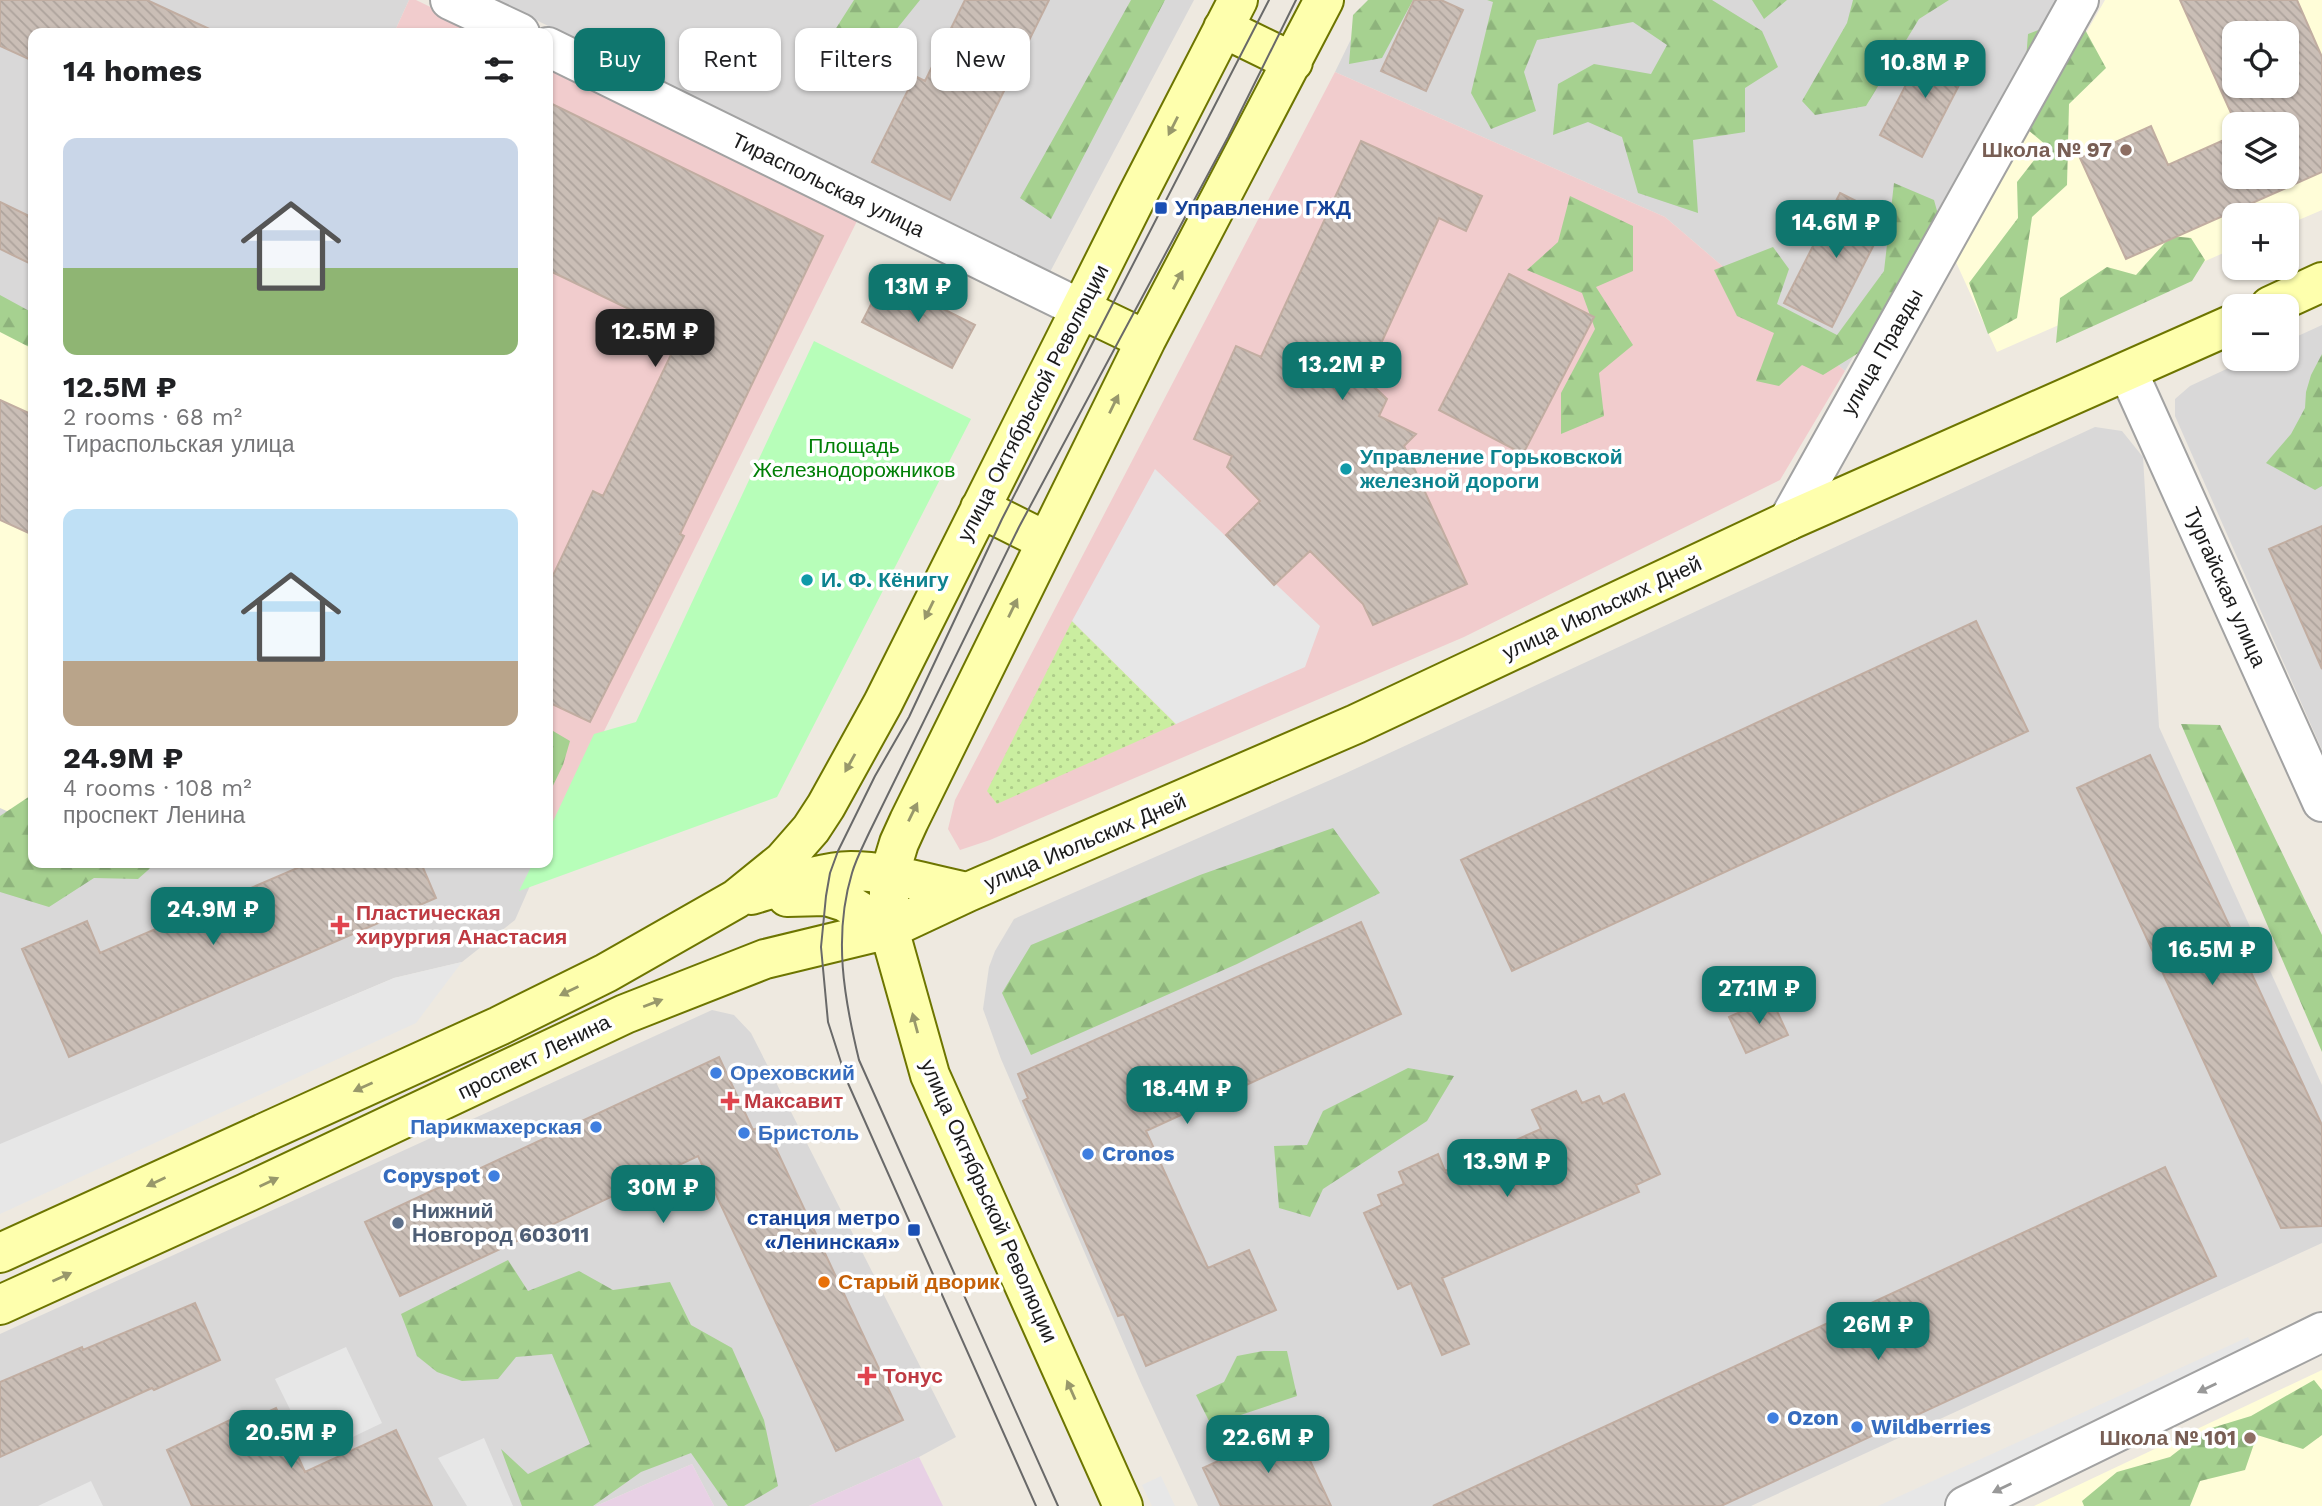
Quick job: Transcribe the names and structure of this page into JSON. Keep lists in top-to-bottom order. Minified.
{"streets":{"main road":["Тираспольская улица","улица Октябрьской Революции","улица Июльских Дней","проспект Ленина"],"street":["улица Правды","Тургайская улица"]},"crossings":[["Тираспольская улица","улица Октябрьской Революции"],["улица Правды","улица Июльских Дней"],["улица Октябрьской Революции","улица Июльских Дней"],["улица Октябрьской Революции","проспект Ленина"],["Тургайская улица","улица Июльских Дней"],["улица Июльских Дней","проспект Ленина"]],"parks":["Площадь Железнодорожников"],"places":{"other":["Школа № 97","Управление Горьковской железной дороги","И. Ф. Кёнигу","Ореховский","Парикмахерская","Бристоль","Cronos","Copyspot","Нижний Новгород 603011","Старый дворик","Ozon","Wildberries","Школа № 101"],"transit":["Управление ГЖД","станция метро «Ленинская»"],"health":["Пластическая хирургия Анастасия","Максавит","Тонус"]},"page":{"map_buttons":["+","−"],"chip":["Buy","Rent","Filters","New"],"heading":"14 homes","price":["10.8M ₽","14.6M ₽","13M ₽","12.5M ₽","13.2M ₽","24.9M ₽","16.5M ₽","27.1M ₽","18.4M ₽","13.9M ₽","30M ₽","26M ₽","20.5M ₽","22.6M ₽"],"list":[{"name":"12.5M ₽","note":"2 rooms · 68 m² · Тираспольская улица"},{"name":"24.9M ₽","note":"4 rooms · 108 m² · проспект Ленина"}]}}
